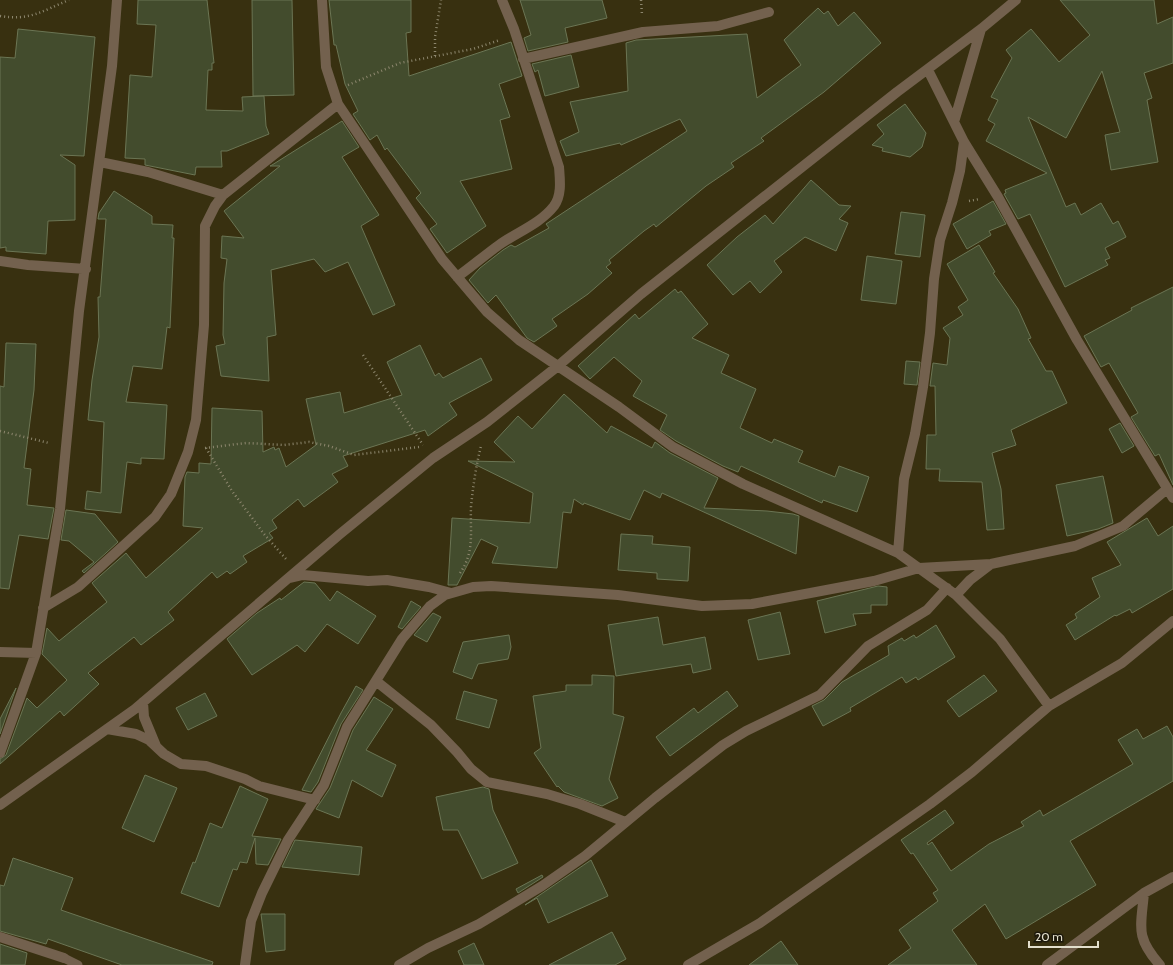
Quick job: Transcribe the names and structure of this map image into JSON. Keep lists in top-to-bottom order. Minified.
{"scale_bar":"20 m"}
